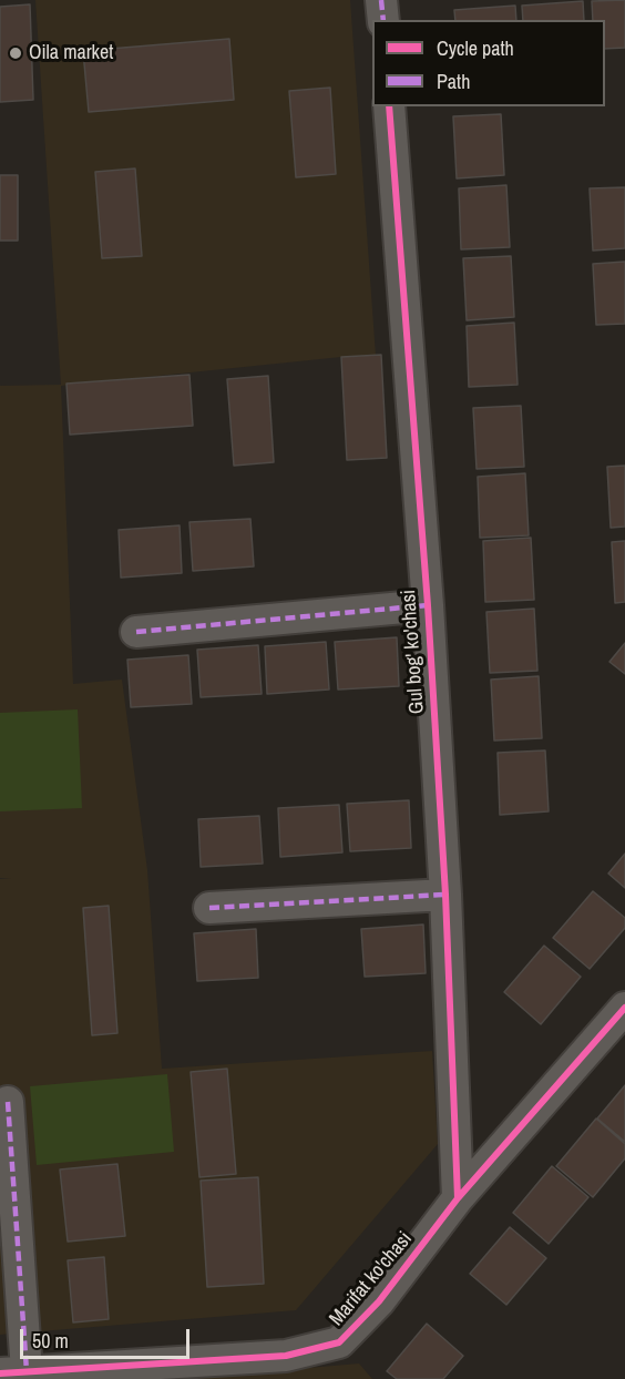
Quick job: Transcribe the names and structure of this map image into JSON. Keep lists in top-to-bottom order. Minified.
{"streets":{"street":["Gul bog' ko'chasi","Marifat ko'chasi"]},"crossings":[["Gul bog' ko'chasi","Marifat ko'chasi"]],"places":["Oila market"],"legend":["Cycle path","Path"],"scale_bar":"50 m"}
